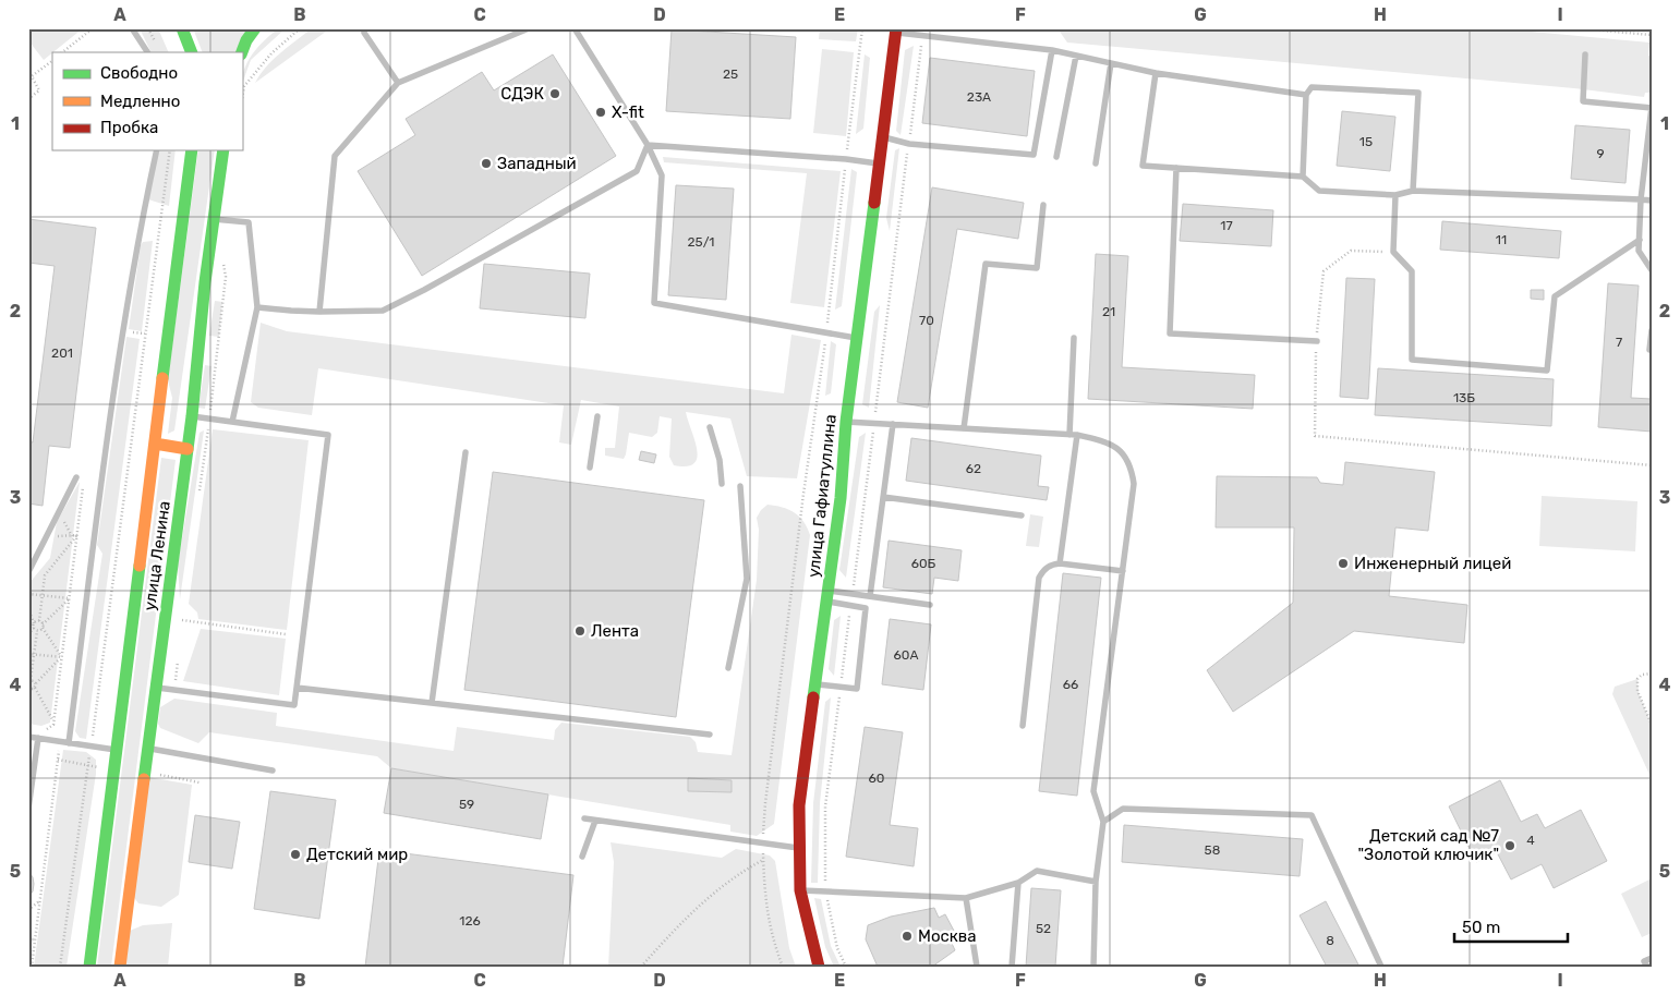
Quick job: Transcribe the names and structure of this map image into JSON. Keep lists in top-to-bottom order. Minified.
{"streets":{"main road":["улица Гафиатуллина","улица Ленина"]},"places":["СДЭК","X-fit","Западный","Инженерный лицей","Лента","Детский сад №7 \"Золотой ключик\"","Детский мир","Москва"],"house_numbers":["25","23А","15","9","17","11","25/1","21","70","7","201","13Б","62","60Б","60А","66","60","59","4","58","126","52","8"],"legend":["Свободно","Медленно","Пробка"],"scale_bar":"50 m","grid":{"columns":["A","B","C","D","E","F","G","H","I"],"rows":["1","2","3","4","5"]}}
